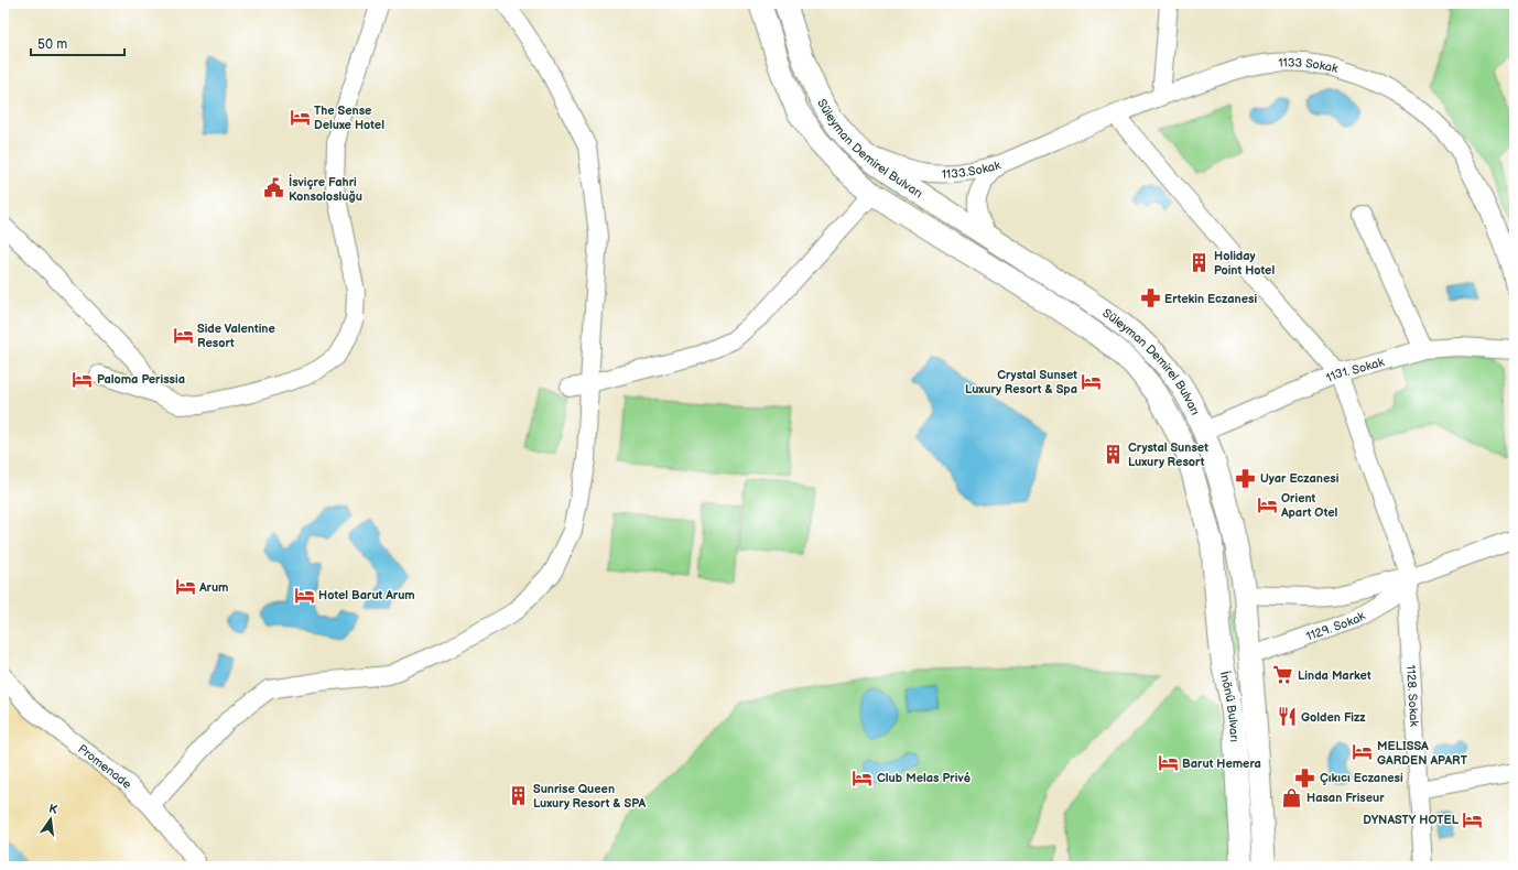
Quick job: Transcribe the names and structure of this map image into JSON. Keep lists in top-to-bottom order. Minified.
{"streets":{"main road":["Süleyman Demirel Bulvarı","İnönü Bulvarı"],"street":["1133 Sokak","1133.Sokak","1131. Sokak","1129. Sokak","1128. Sokak","Promenade"]},"crossings":[["1133 Sokak","1133.Sokak"],["Süleyman Demirel Bulvarı","1133.Sokak"],["Süleyman Demirel Bulvarı","1131. Sokak"],["Süleyman Demirel Bulvarı","1129. Sokak"],["Süleyman Demirel Bulvarı","İnönü Bulvarı"],["1129. Sokak","1128. Sokak"]],"places":{"hotel":["The Sense Deluxe Hotel","Side Valentine Resort","Paloma Perissia","Crystal Sunset Luxury Resort & Spa","Orient Apart Otel","Arum","Hotel Barut Arum","MELISSA GARDEN APART","Barut Hemera","Club Melas Privé","DYNASTY HOTEL"],"public building":["İsviçre Fahri Konsolosluğu"],"building":["Holiday Point Hotel","Crystal Sunset Luxury Resort","Sunrise Queen Luxury Resort & SPA"],"pharmacy":["Ertekin Eczanesi","Uyar Eczanesi","Çıkıcı Eczanesi"],"supermarket":["Linda Market"],"restaurant":["Golden Fizz"],"shop":["Hasan Friseur"]},"scale_bar":"50 m","north":"top"}
